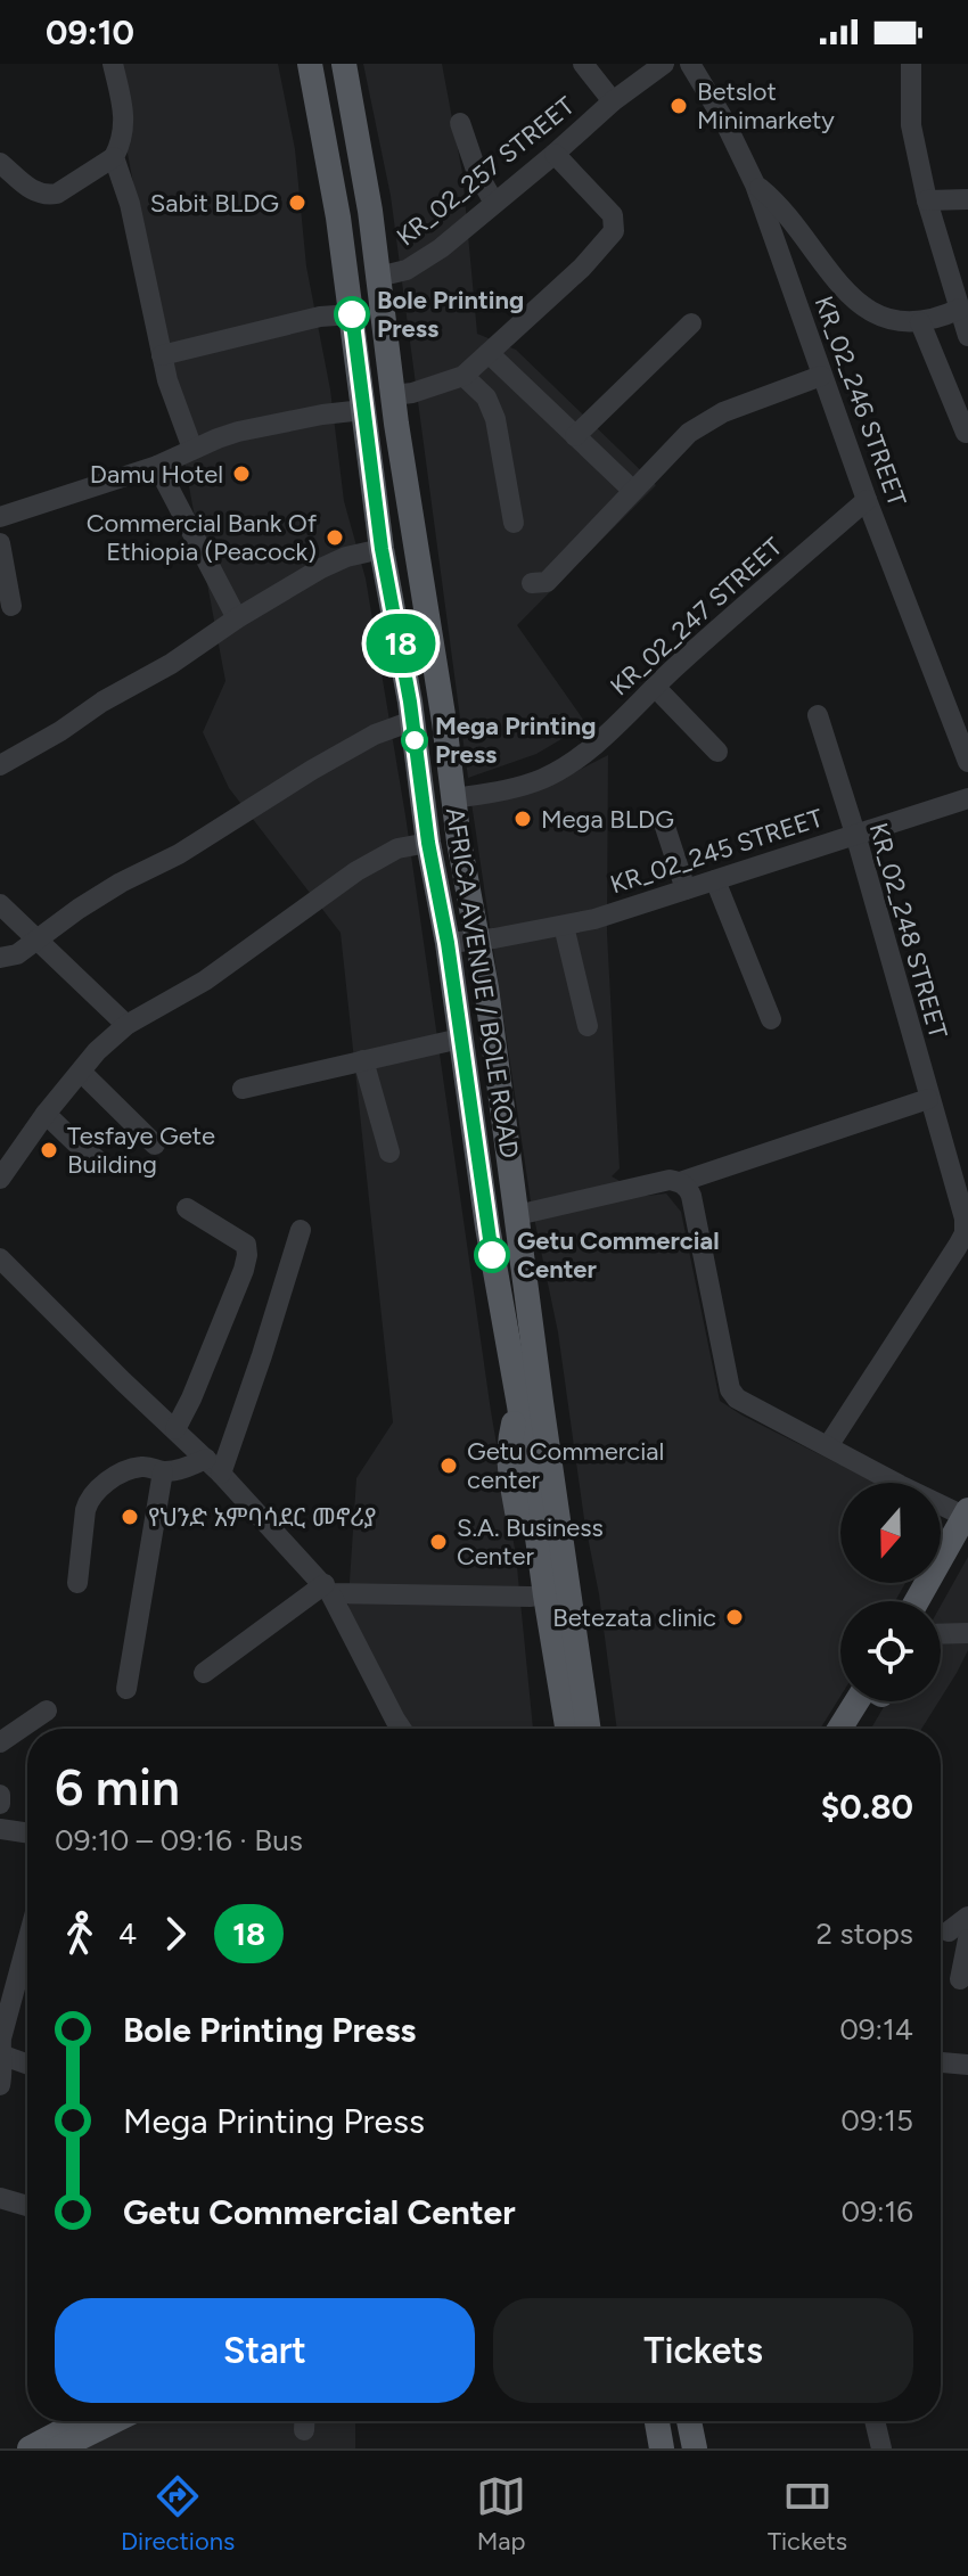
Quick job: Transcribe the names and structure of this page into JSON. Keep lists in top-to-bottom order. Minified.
{"streets":{"main road":["AFRICA AVENUE / BOLE ROAD"],"street":["KR_02_257 STREET","KR_02_246 STREET","KR_02_247 STREET","KR_02_245 STREET","KR_02_248 STREET"]},"crossings":[["KR_02_257 STREET","AFRICA AVENUE / BOLE ROAD"],["KR_02_246 STREET","KR_02_247 STREET"],["KR_02_247 STREET","AFRICA AVENUE / BOLE ROAD"],["KR_02_245 STREET","KR_02_248 STREET"],["KR_02_245 STREET","AFRICA AVENUE / BOLE ROAD"]],"places":["Betslot Minimarkety","Sabit BLDG","Bole Printing Press","Damu Hotel","Commercial Bank Of Ethiopia (Peacock)","Mega Printing Press","Mega BLDG","Tesfaye Gete Building","Getu Commercial Center","Getu Commercial center","የህንድ አምባሳደር መኖሪያ","S.A. Business Center","Betezata clinic"],"lines":["bus line 18"],"north":"bottom","page":{"status":"09:10","on_map":"18","heading":["6 min","09:10 – 09:16 · Bus","$0.80"],"legs":["4","18","2 stops"],"list":[{"name":"Bole Printing Press","value":"09:14"},{"name":"Mega Printing Press","value":"09:15"},{"name":"Getu Commercial Center","value":"09:16"}],"buttons":["Start","Tickets"],"tabs":["Directions","Map","Tickets"]}}
